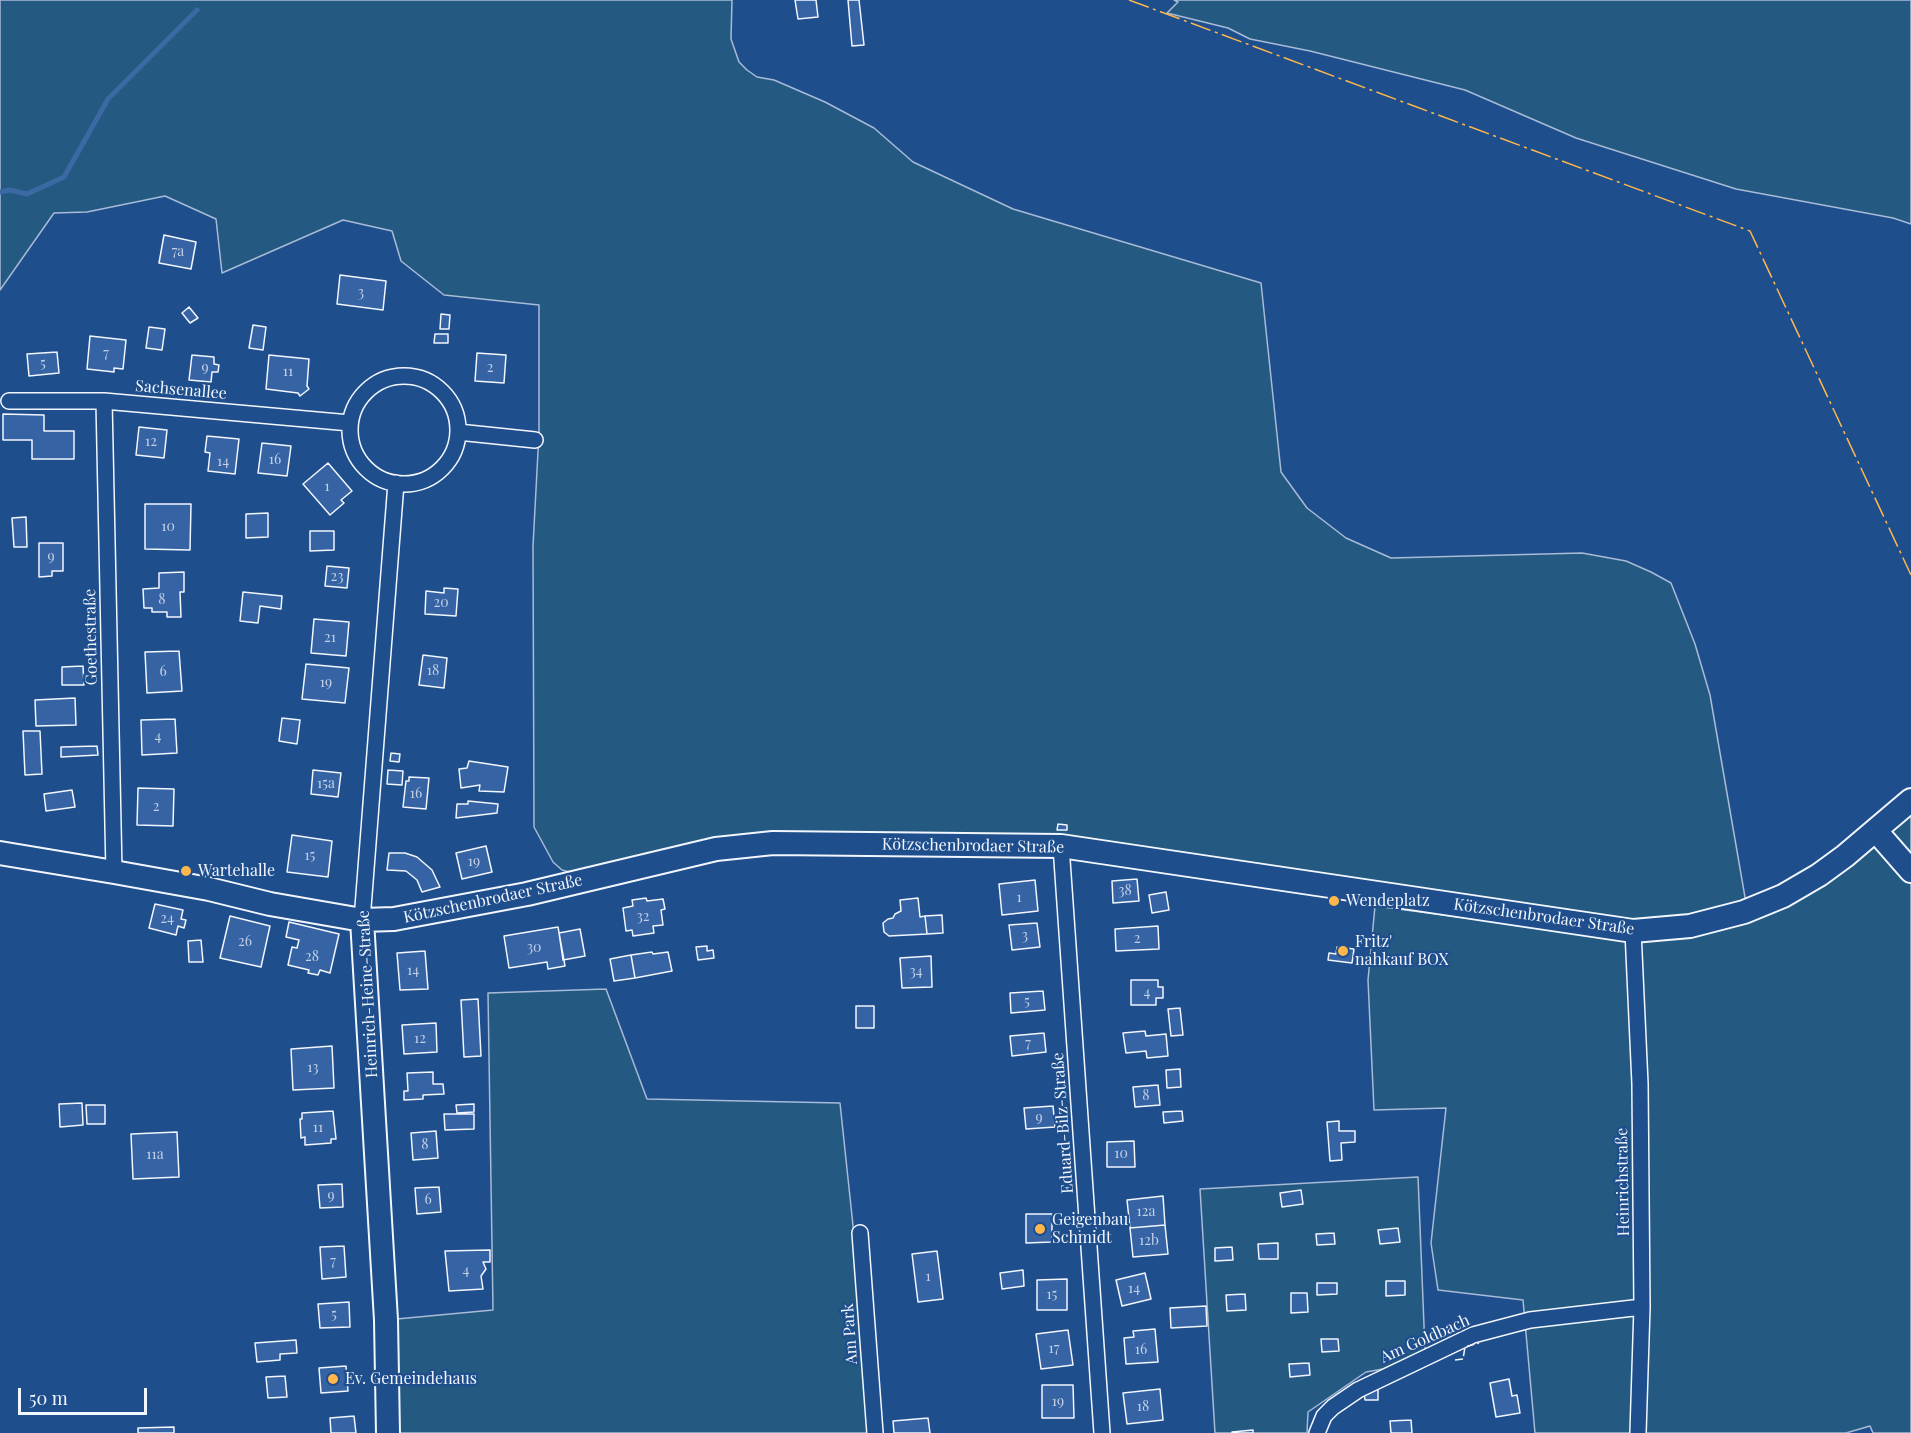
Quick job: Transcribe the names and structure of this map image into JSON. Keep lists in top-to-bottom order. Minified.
{"streets":{"street":["Sachsenallee","Goethestraße","Kötzschenbrodaer Straße","Heinrich-Heine-Straße","Eduard-Bilz-Straße","Heinrichstraße","Am Park","Am Goldbach"]},"crossings":[["Sachsenallee","Goethestraße"],["Sachsenallee","Heinrich-Heine-Straße"],["Goethestraße","Kötzschenbrodaer Straße"],["Kötzschenbrodaer Straße","Heinrich-Heine-Straße"],["Kötzschenbrodaer Straße","Eduard-Bilz-Straße"],["Kötzschenbrodaer Straße","Heinrichstraße"],["Heinrichstraße","Am Goldbach"]],"places":["Wartehalle","Wendeplatz","Fritz' nahkauf BOX","Geigenbau Schmidt","Ev. Gemeindehaus"],"house_numbers":["7a","3","7","5","9","2","11","12","16","14","1","10","9","23","8","20","21","18","6","19","4","15a","16","2","15","19","38","1","32","24","3","2","26","30","28","14","34","4","5","12","7","13","8","9","11","8","10","11a","9","6","12a","12b","7","4","1","14","15","5","17","16","19","18"],"scale_bar":"50 m"}
